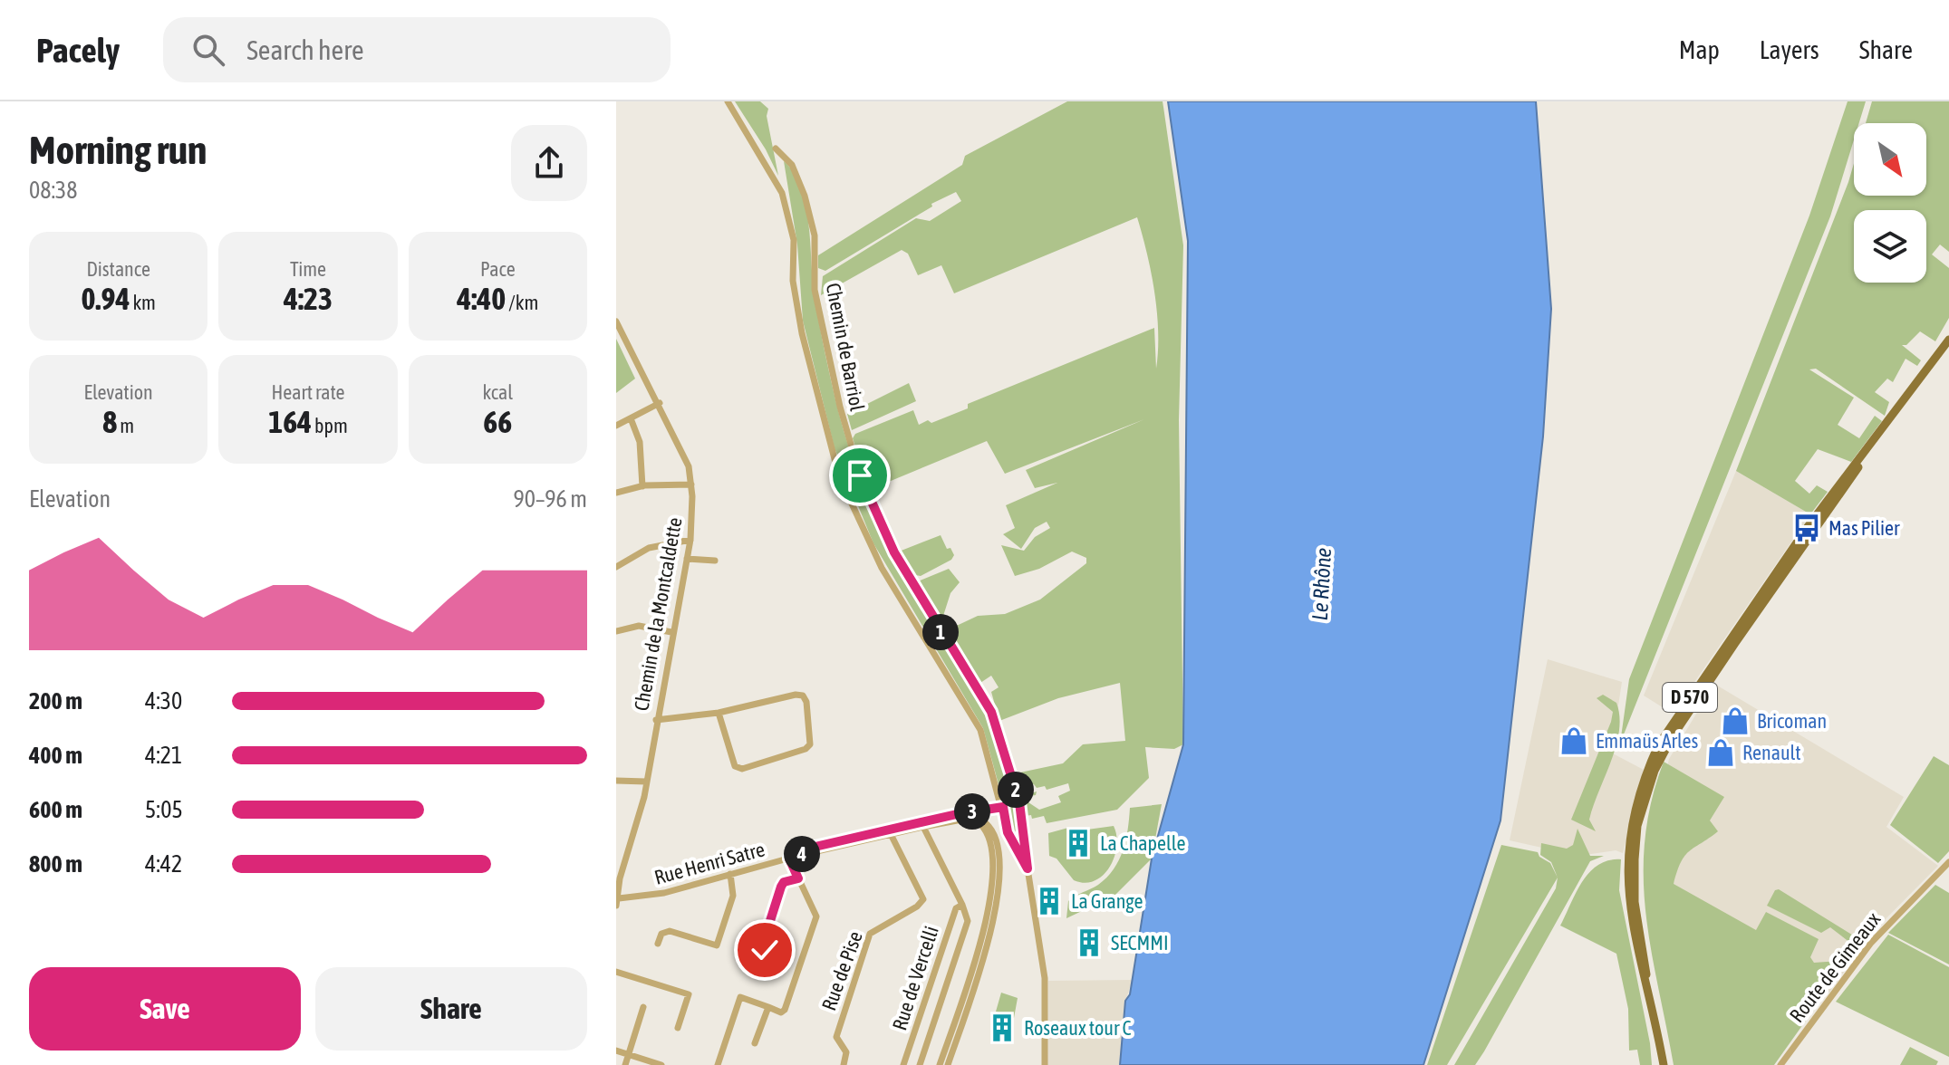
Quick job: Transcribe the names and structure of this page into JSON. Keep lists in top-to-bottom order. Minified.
{"streets":{"main road":["D 570"],"street":["Chemin de Barriol","Chemin de la Montcaldette","Rue Henri Satre","Route de Gimeaux","Rue de Pise","Rue de Vercelli"]},"crossings":[["Chemin de la Montcaldette","Rue Henri Satre"],["Rue Henri Satre","Rue de Pise"],["Rue Henri Satre","Rue de Vercelli"]],"water":["Le Rhône"],"places":{"bus stop":["Mas Pilier"],"shop":["Bricoman","Emmaüs Arles","Renault"],"building":["La Chapelle","La Grange","SECMMI","Roseaux tour C"]},"north":"bottom right","page":{"header":"Pacely","search":"Search here","nav":["Map","Layers","Share"],"heading":["Morning run","08:38"],"stats":[["Distance","0.94 km"],["Time","4:23"],["Pace","4:40 /km"],["Elevation","8 m"],["Heart rate","164 bpm"],["kcal","66"]],"chart":["Elevation","90–96 m"],"pins":["1","2","3","4"],"list":[{"name":"200 m","note":"4:30"},{"name":"400 m","note":"4:21"},{"name":"600 m","note":"5:05"},{"name":"800 m","note":"4:42"}],"buttons":["Save","Share"]}}
